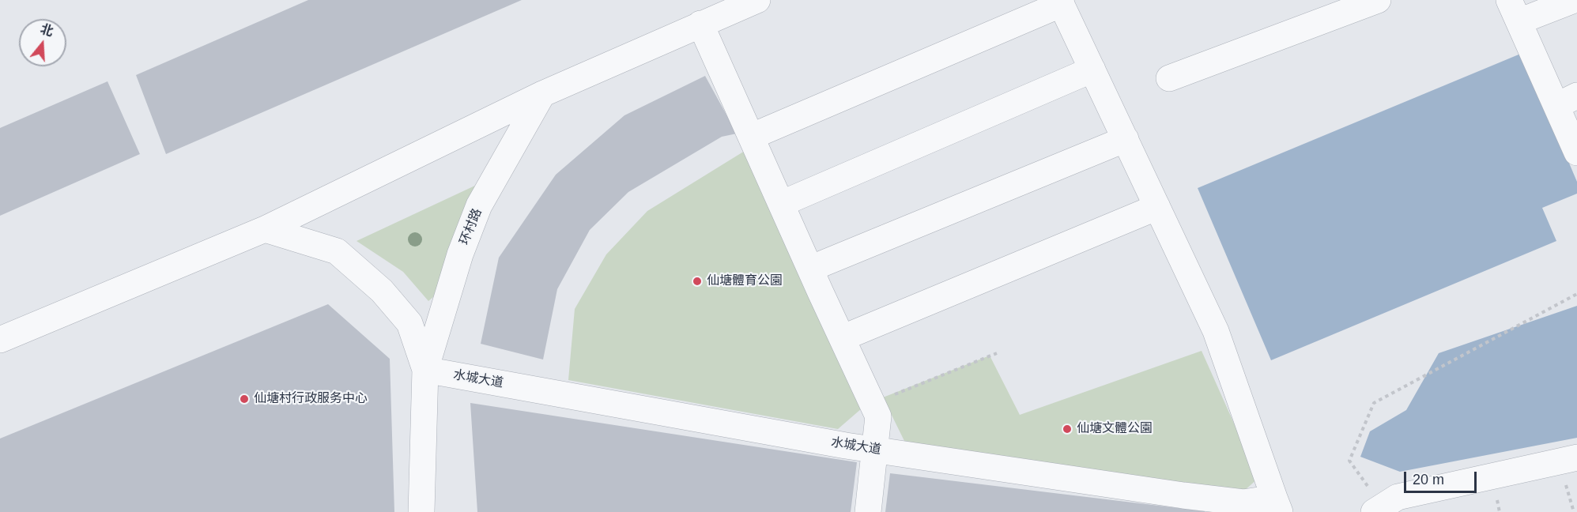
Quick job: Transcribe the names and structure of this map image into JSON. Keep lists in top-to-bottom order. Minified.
{"streets":{"street":["环村路","水城大道"]},"crossings":[["环村路","水城大道"]],"places":["仙塘體育公園","仙塘村行政服务中心","仙塘文體公園"],"scale_bar":"20 m","north":"top"}
